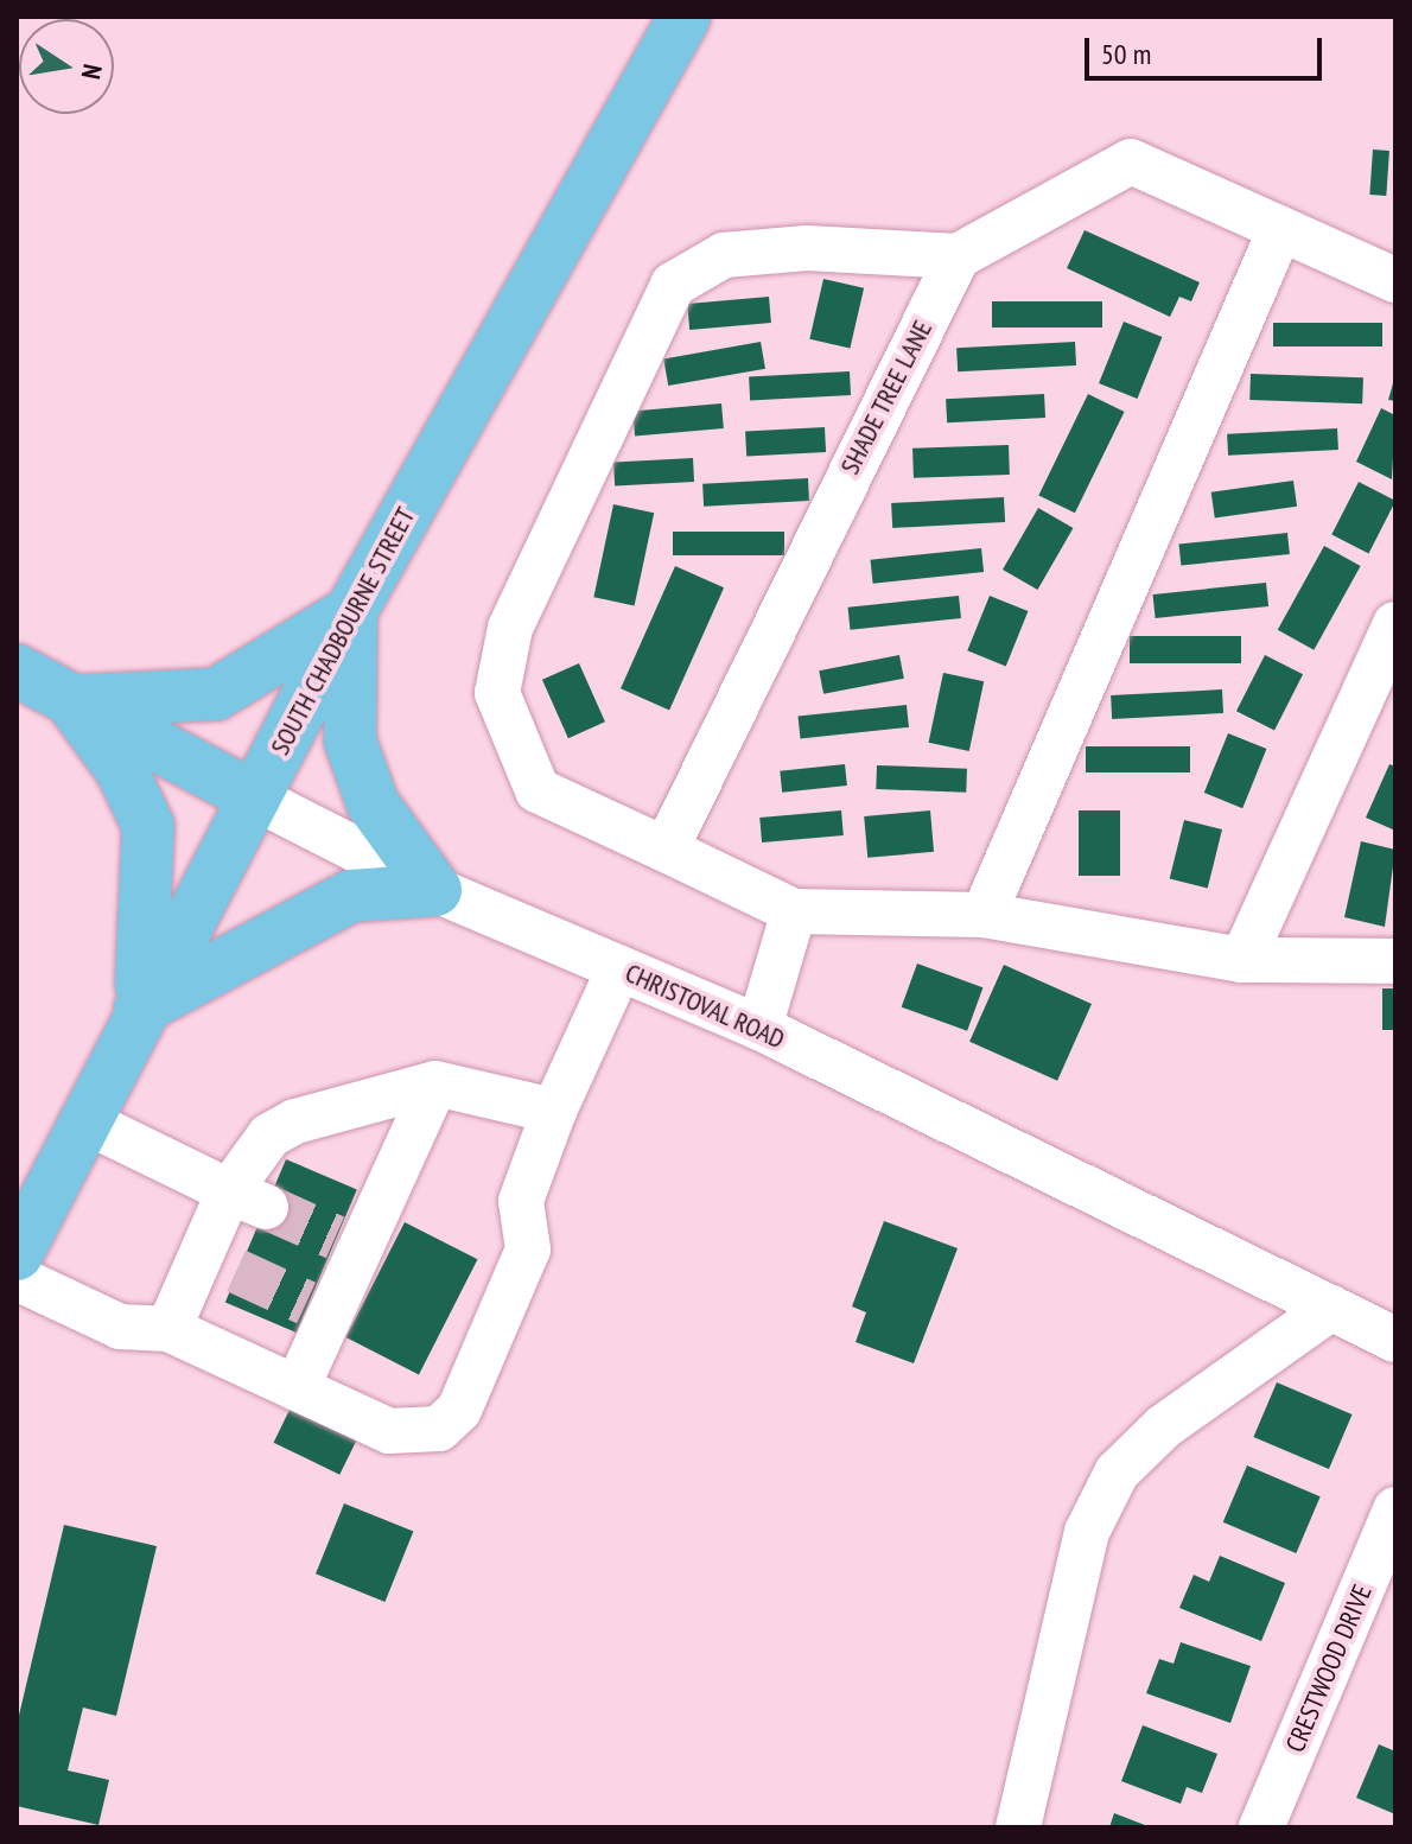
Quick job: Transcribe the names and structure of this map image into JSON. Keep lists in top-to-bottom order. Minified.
{"streets":{"main road":["SOUTH CHADBOURNE STREET","CHRISTOVAL ROAD"],"street":["SHADE TREE LANE","CRESTWOOD DRIVE"]},"crossings":[["SOUTH CHADBOURNE STREET","CHRISTOVAL ROAD"]],"scale_bar":"50 m","north":"right"}
